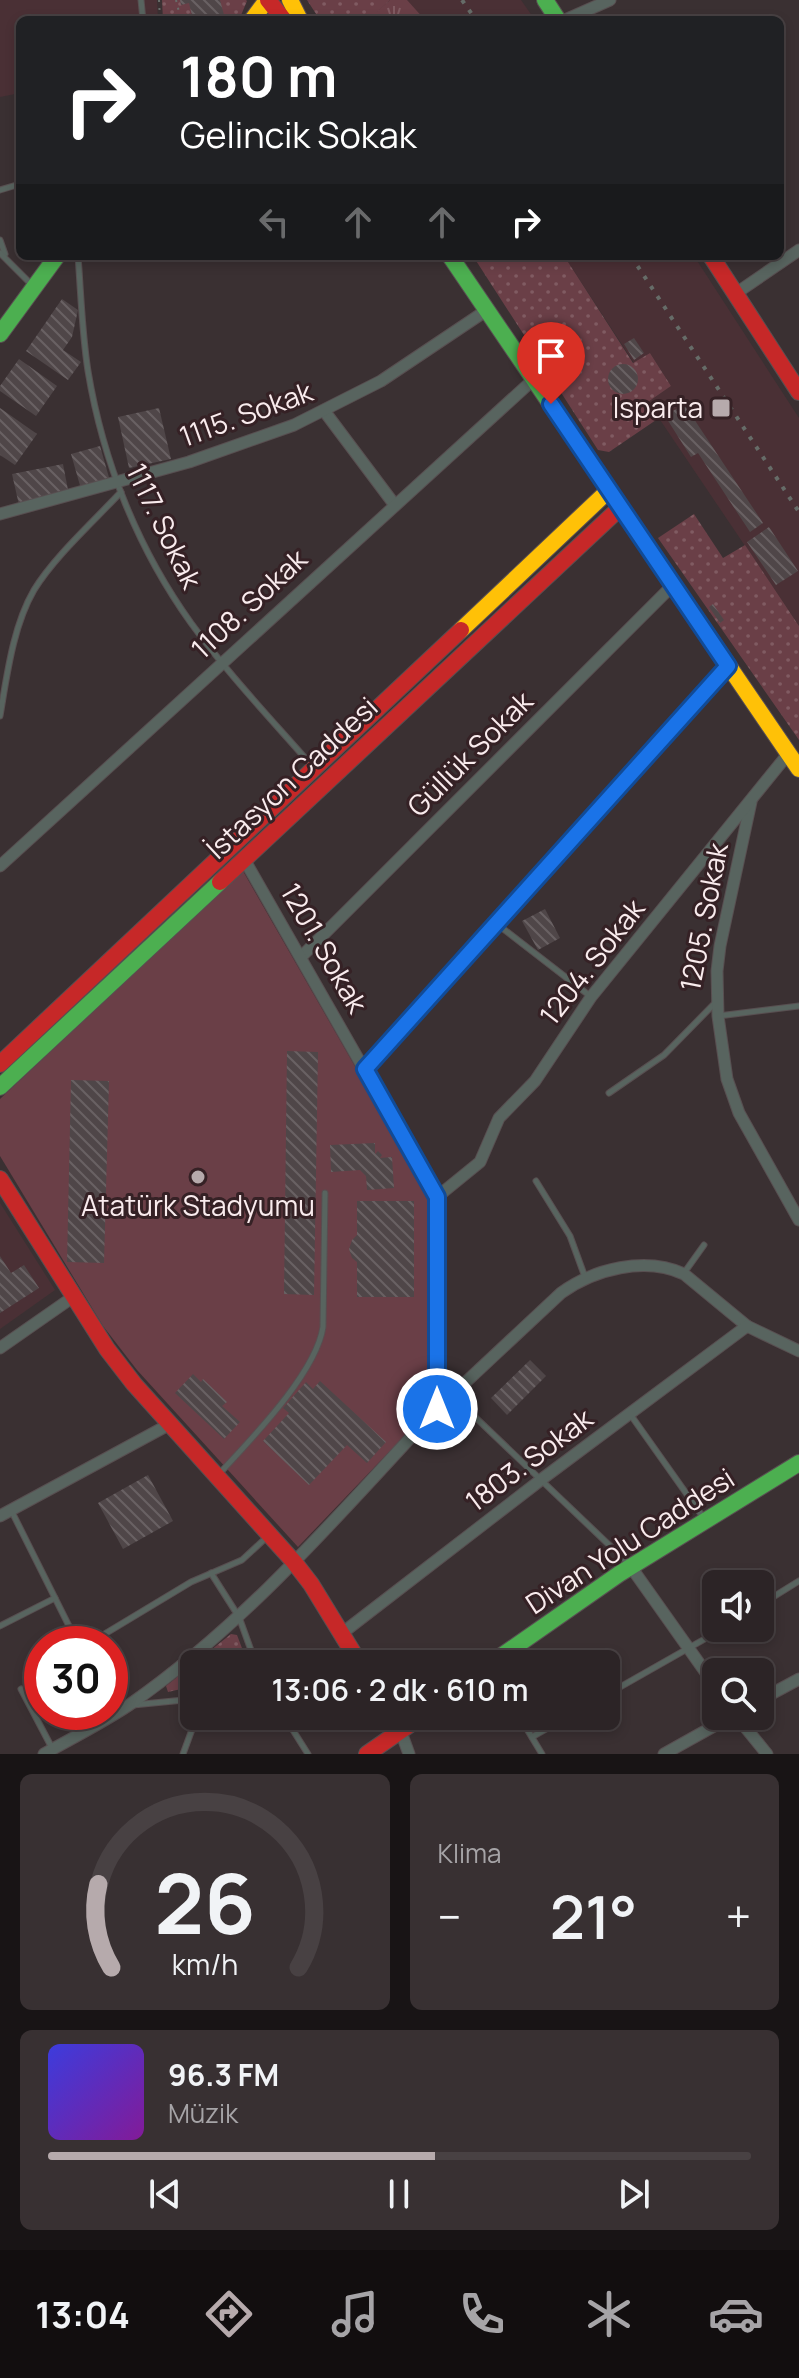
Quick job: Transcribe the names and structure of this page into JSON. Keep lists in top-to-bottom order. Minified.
{"streets":{"main road":["İstasyon Caddesi","Divan Yolu Caddesi"],"street":["1115. Sokak","1108. Sokak","Güllük Sokak","1205. Sokak","1201. Sokak","1204. Sokak","1803. Sokak"],"lane":["1117. Sokak"]},"crossings":[["1115. Sokak","1117. Sokak"],["1117. Sokak","1108. Sokak"],["1117. Sokak","İstasyon Caddesi"],["Güllük Sokak","1201. Sokak"],["İstasyon Caddesi","1201. Sokak"],["1205. Sokak","1204. Sokak"],["1201. Sokak","1204. Sokak"]],"places":{"transit":["Isparta"],"other":["Atatürk Stadyumu"]},"page":{"turn":["180 m","Gelincik Sokak"],"limit":"30","trip":"13:06 · 2 dk · 610 m","tile":"Klima","heat":["−","21°","+"],"song":["96.3 FM","Müzik"],"tabs":"13:04","gauge":["26","km/h"]}}
